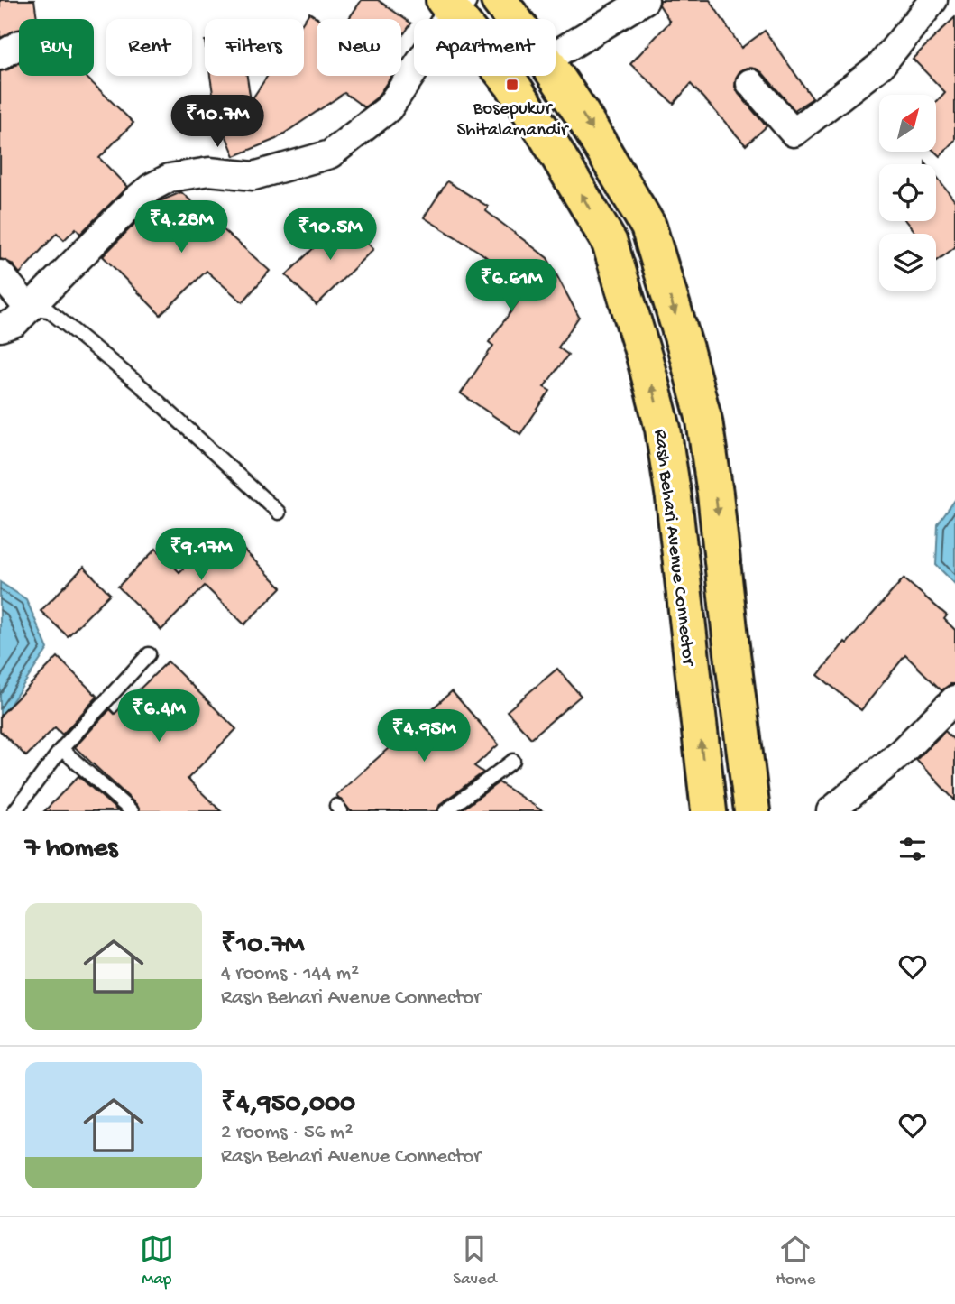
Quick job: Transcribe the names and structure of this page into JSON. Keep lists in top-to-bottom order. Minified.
{"streets":{"main road":["Rash Behari Avenue Connector"]},"places":{"transit":["Bosepukur Shitalamandir"]},"north":"top right","page":{"chip":["Buy","Rent","Filters","New","Apartment"],"price":["₹10.7M","₹4.28M","₹10.5M","₹6.61M","₹9.17M","₹6.4M","₹4.95M"],"heading":"7 homes","list":[{"name":"₹10.7M","note":"4 rooms · 144 m² · Rash Behari Avenue Connector"},{"name":"₹4,950,000","note":"2 rooms · 56 m² · Rash Behari Avenue Connector"}],"tabs":["Map","Saved","Home"]}}
